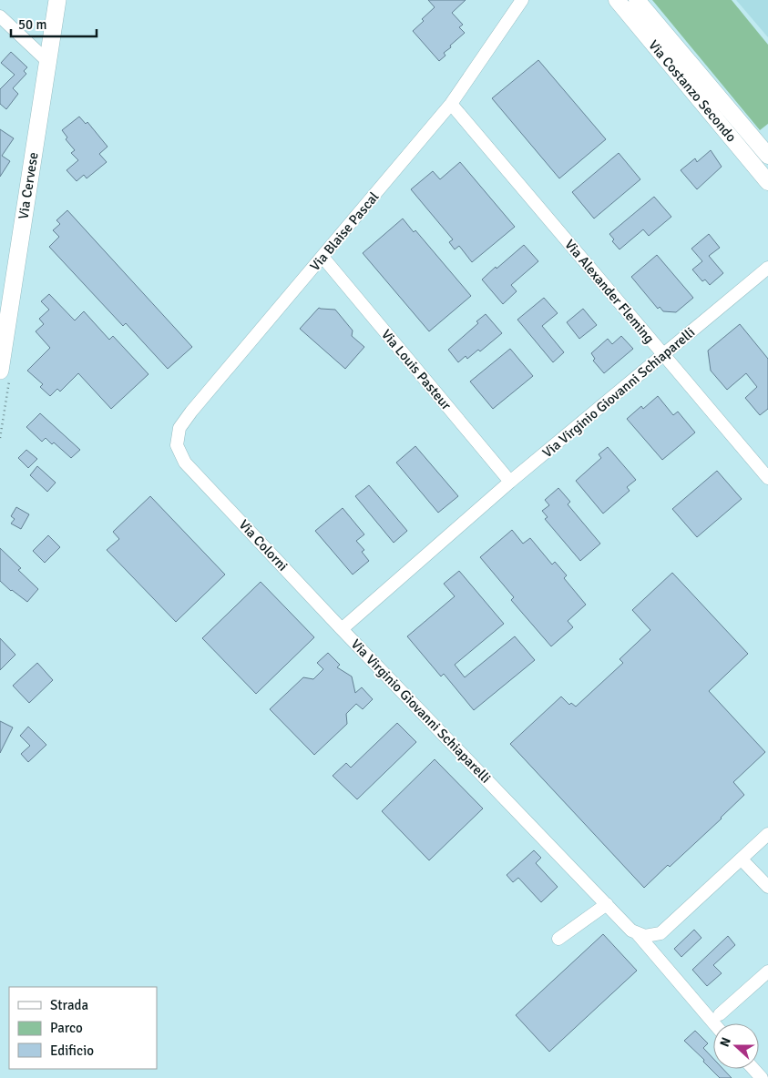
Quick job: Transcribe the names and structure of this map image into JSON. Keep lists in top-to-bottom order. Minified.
{"streets":{"main road":["Via Cervese"],"street":["Via Costanzo Secondo","Via Blaise Pascal","Via Alexander Fleming","Via Louis Pasteur","Via Virginio Giovanni Schiaparelli","Via Colorni"]},"crossings":[["Via Blaise Pascal","Via Alexander Fleming"],["Via Blaise Pascal","Via Louis Pasteur"],["Via Blaise Pascal","Via Colorni"],["Via Alexander Fleming","Via Virginio Giovanni Schiaparelli"],["Via Louis Pasteur","Via Virginio Giovanni Schiaparelli"],["Via Virginio Giovanni Schiaparelli","Via Colorni"]],"legend":["Strada","Parco","Edificio"],"scale_bar":"50 m","north":"left"}
